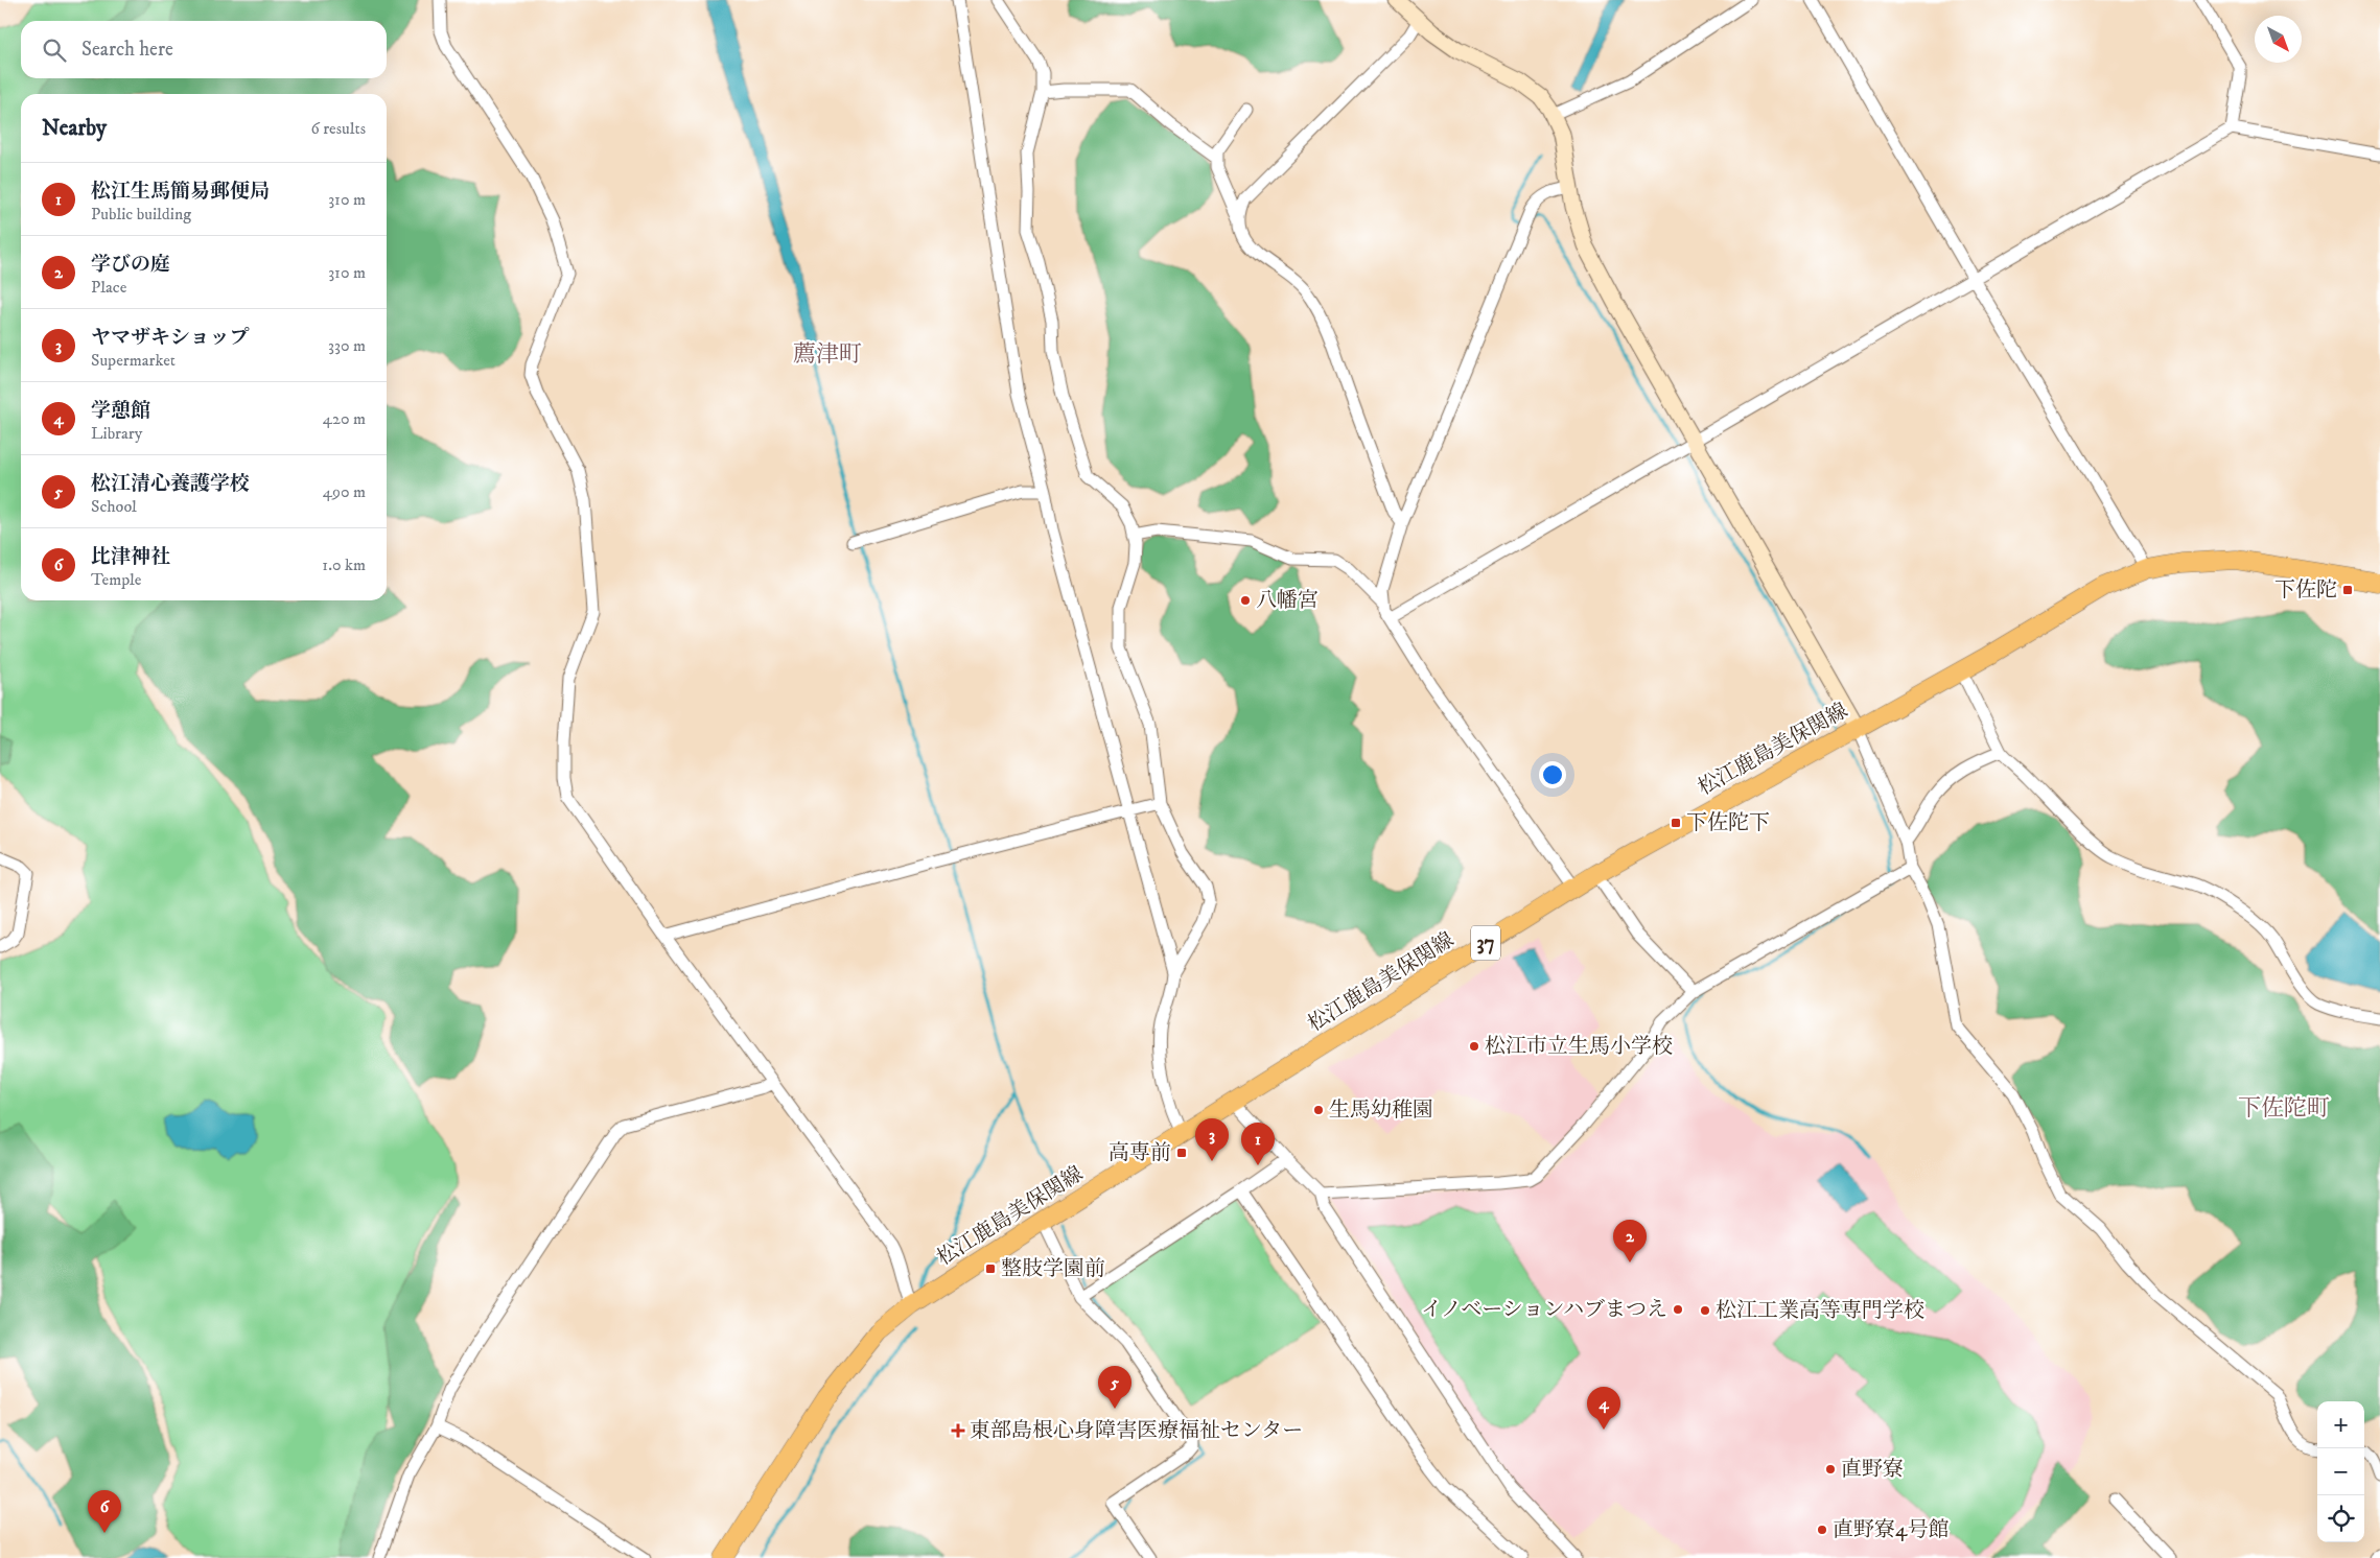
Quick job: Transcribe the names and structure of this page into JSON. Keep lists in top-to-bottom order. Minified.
{"streets":{"main road":["松江鹿島美保関線","37"]},"districts":["薦津町","下佐陀町"],"places":{"transit":["下佐陀","下佐陀下","高専前","整肢学園前"],"other":["八幡宮","松江市立生馬小学校","生馬幼稚園","イノベーションハブまつえ","松江工業高等専門学校","直野寮","直野寮4号館"],"health":["東部島根心身障害医療福祉センター"]},"north":"bottom right","page":{"search":"Search here","heading":["Nearby","6 results"],"list":[{"mark":"1","name":"松江生馬簡易郵便局","note":"Public building","value":"310 m"},{"mark":"2","name":"学びの庭","note":"Place","value":"310 m"},{"mark":"3","name":"ヤマザキショップ","note":"Supermarket","value":"330 m"},{"mark":"4","name":"学憩館","note":"Library","value":"420 m"},{"mark":"5","name":"松江清心養護学校","note":"School","value":"490 m"},{"mark":"6","name":"比津神社","note":"Temple","value":"1.0 km"}],"pins":["3","1","2","5","4","6"],"map_buttons":["+","−"]}}
